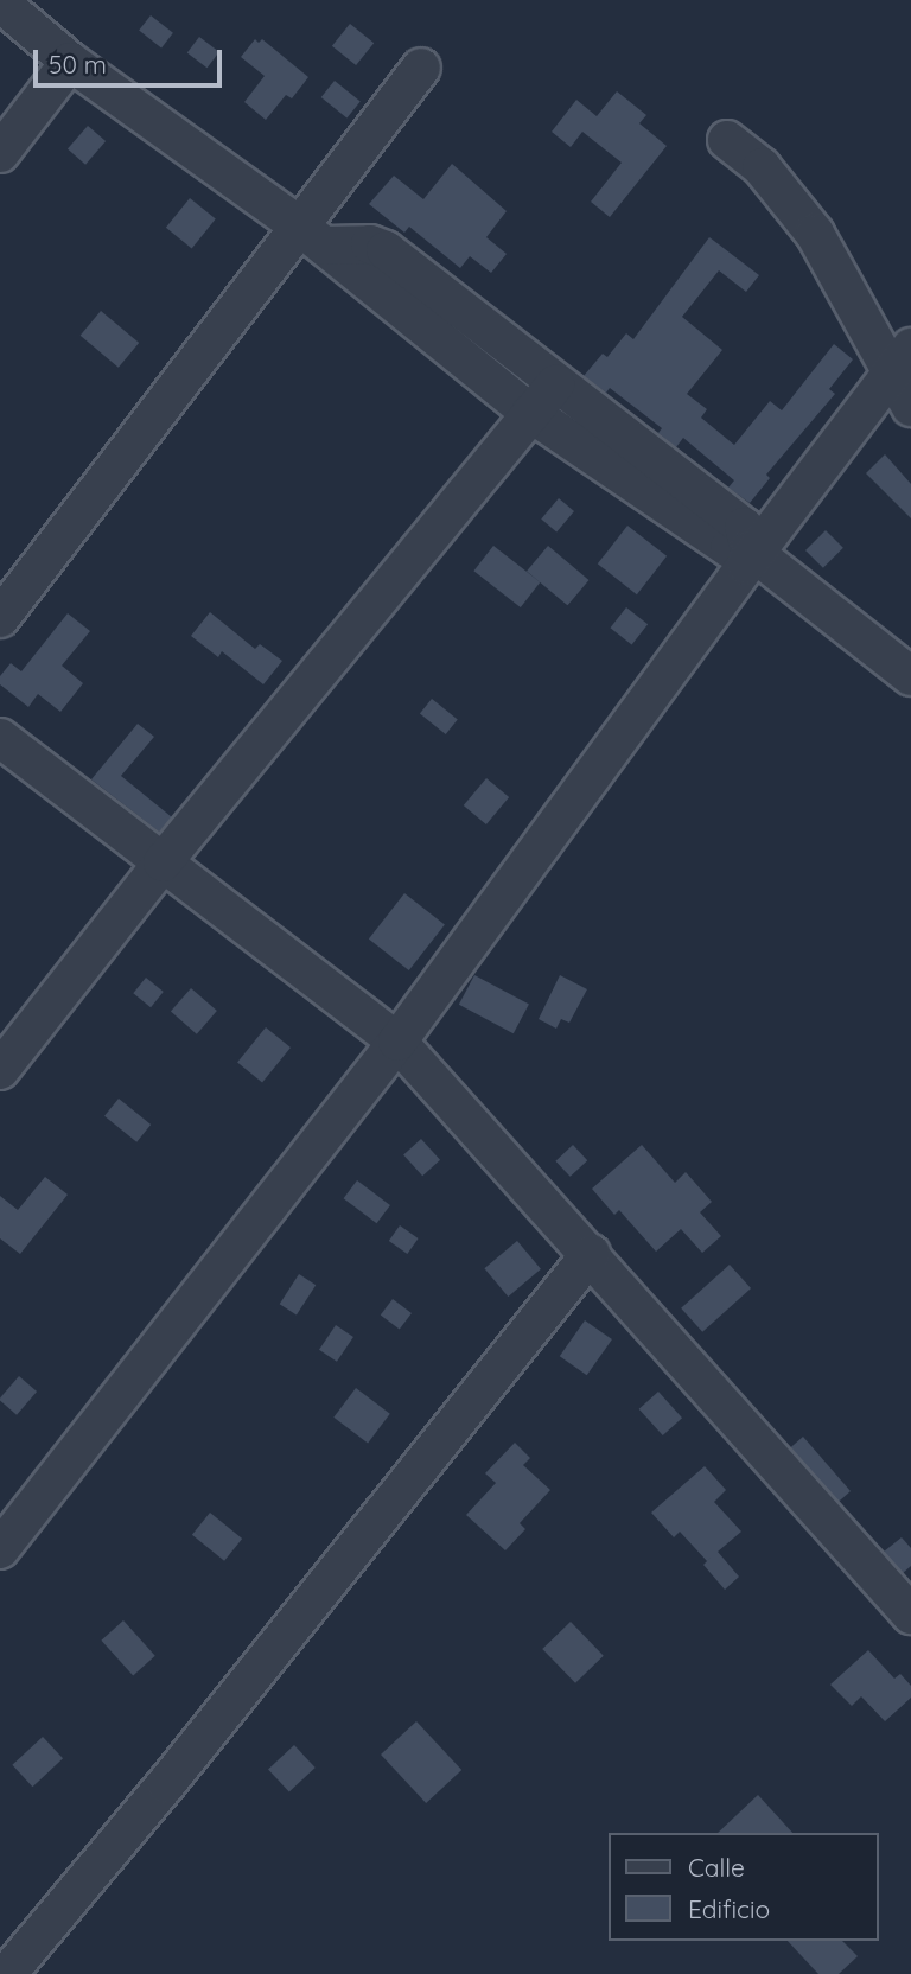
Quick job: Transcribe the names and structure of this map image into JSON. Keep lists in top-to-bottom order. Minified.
{"legend":["Calle","Edificio"],"scale_bar":"50 m"}
